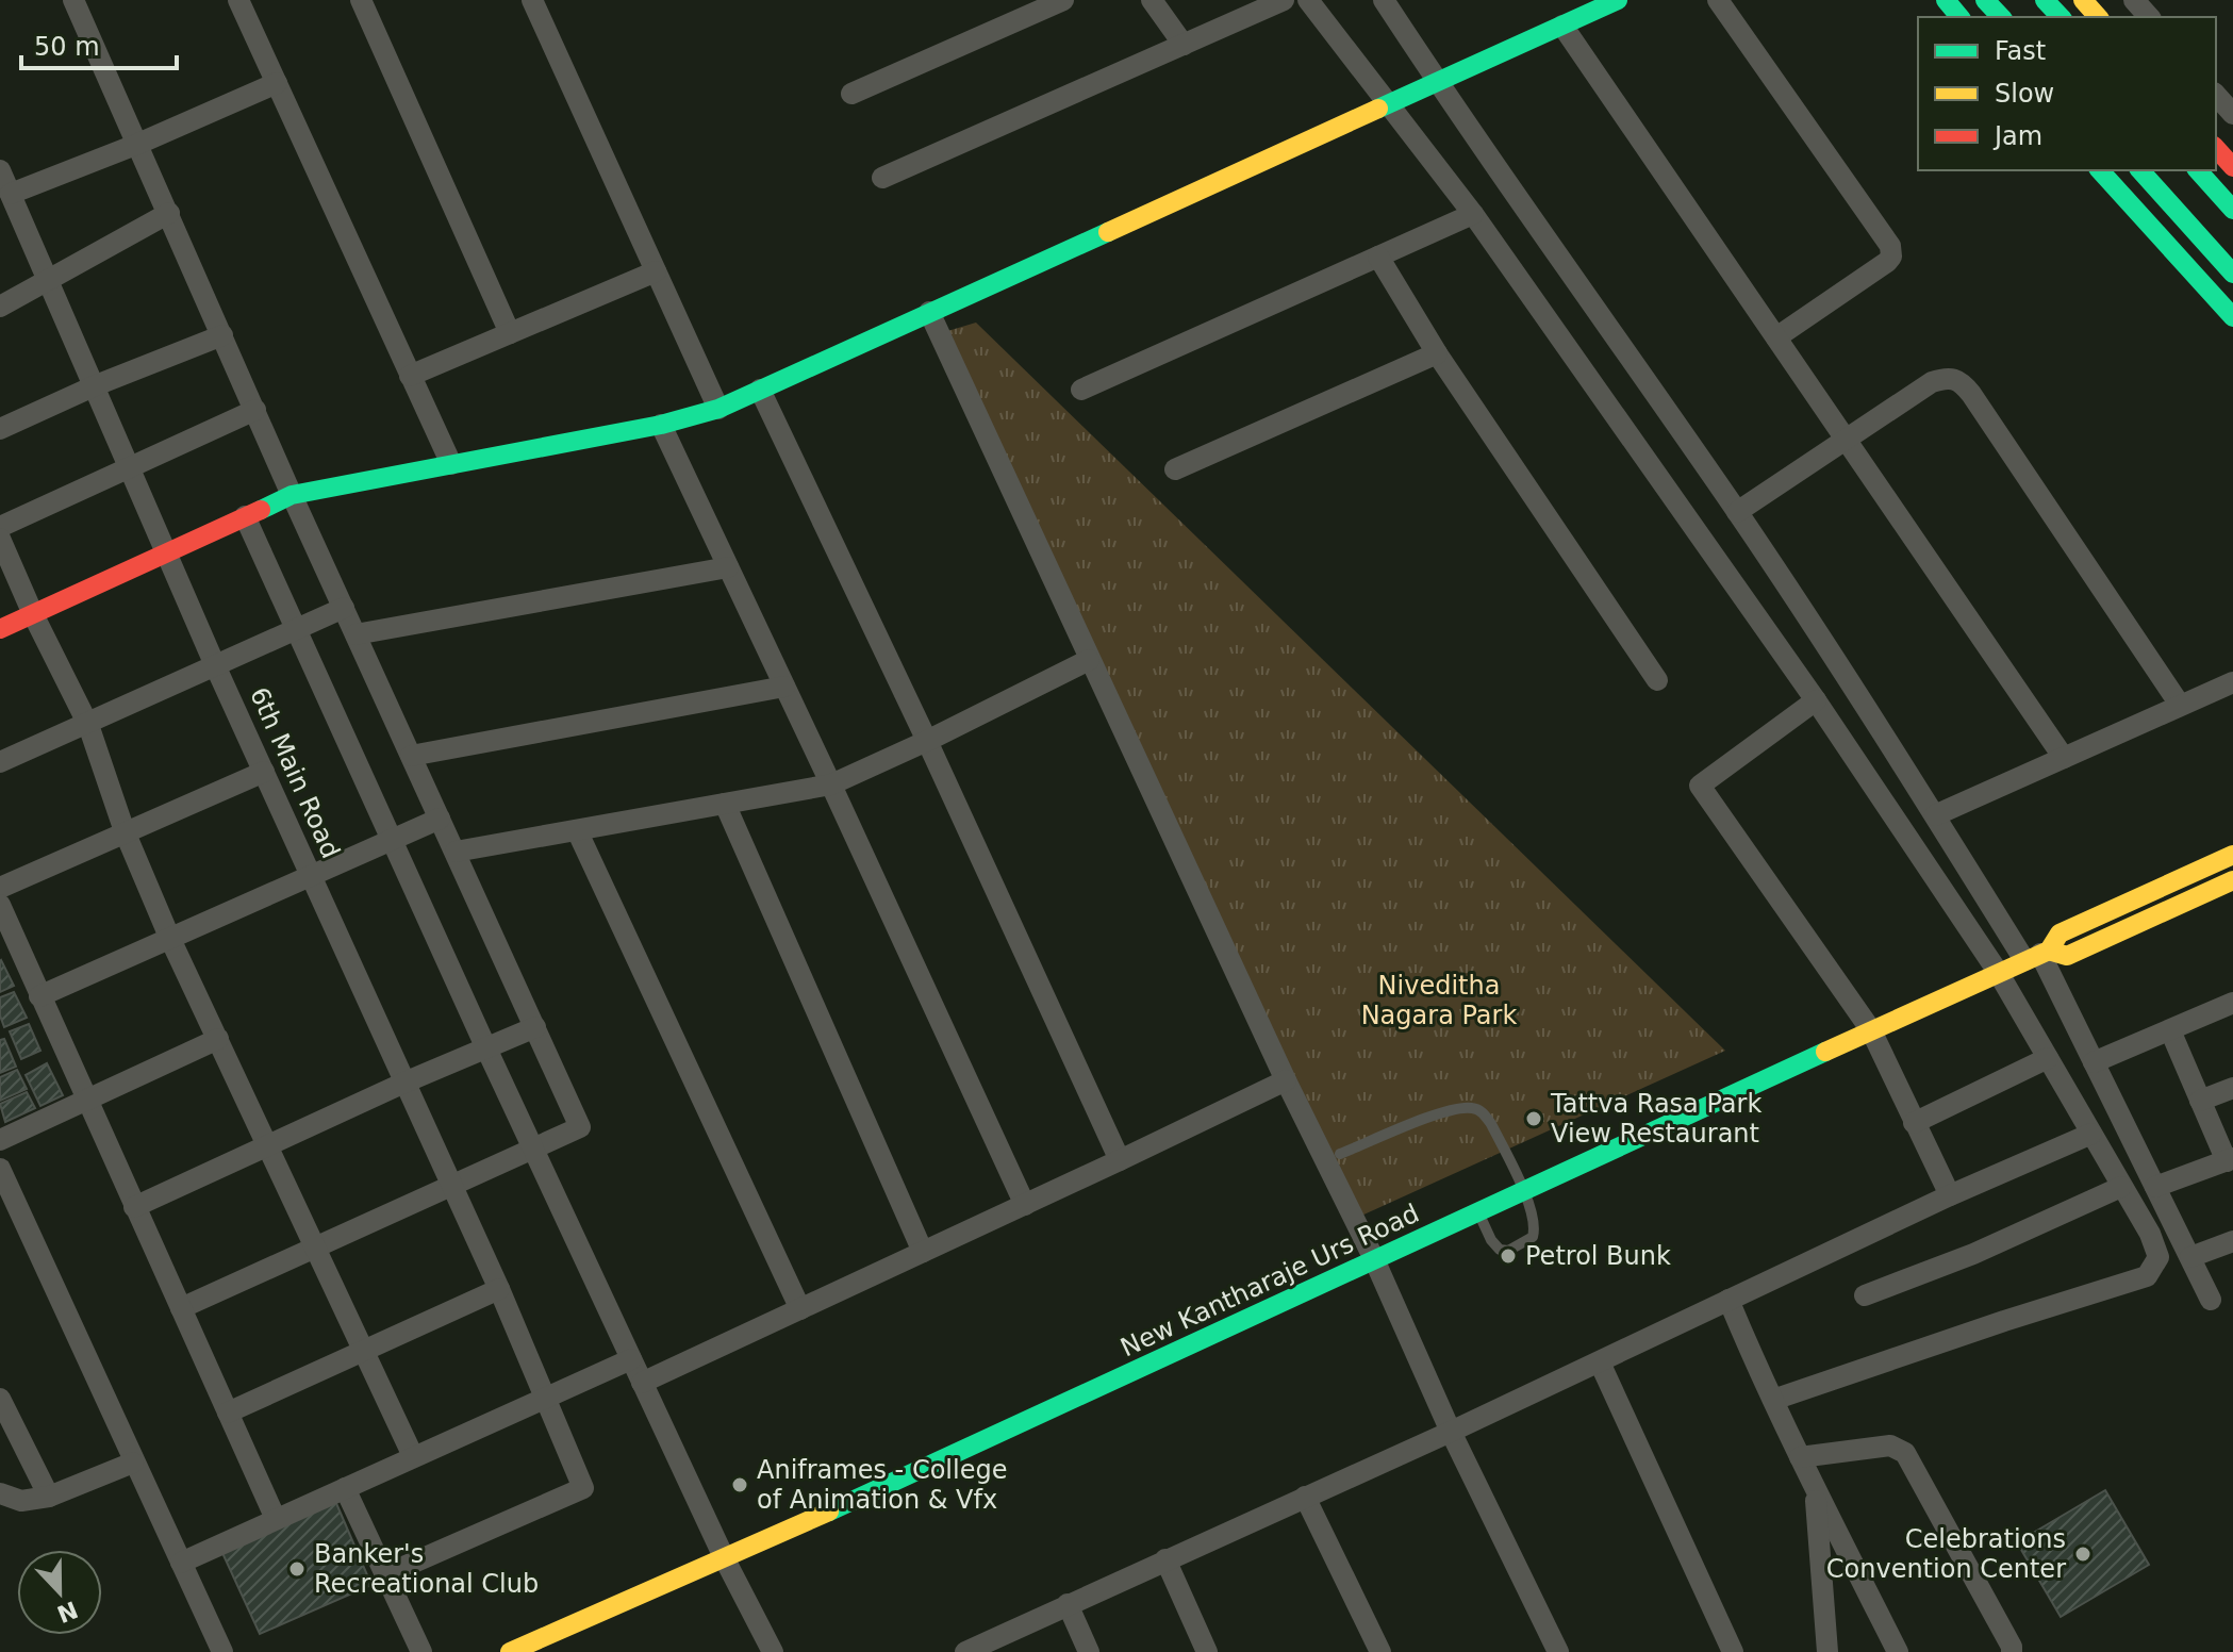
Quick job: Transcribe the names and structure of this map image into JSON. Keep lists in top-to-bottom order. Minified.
{"streets":{"main road":["New Kantharaje Urs Road"],"street":["6th Main Road"]},"parks":["Niveditha Nagara Park"],"places":["Tattva Rasa Park View Restaurant","Petrol Bunk","Aniframes - College of Animation & Vfx","Celebrations Convention Center","Banker's Recreational Club"],"legend":["Fast","Slow","Jam"],"scale_bar":"50 m","north":"bottom"}
